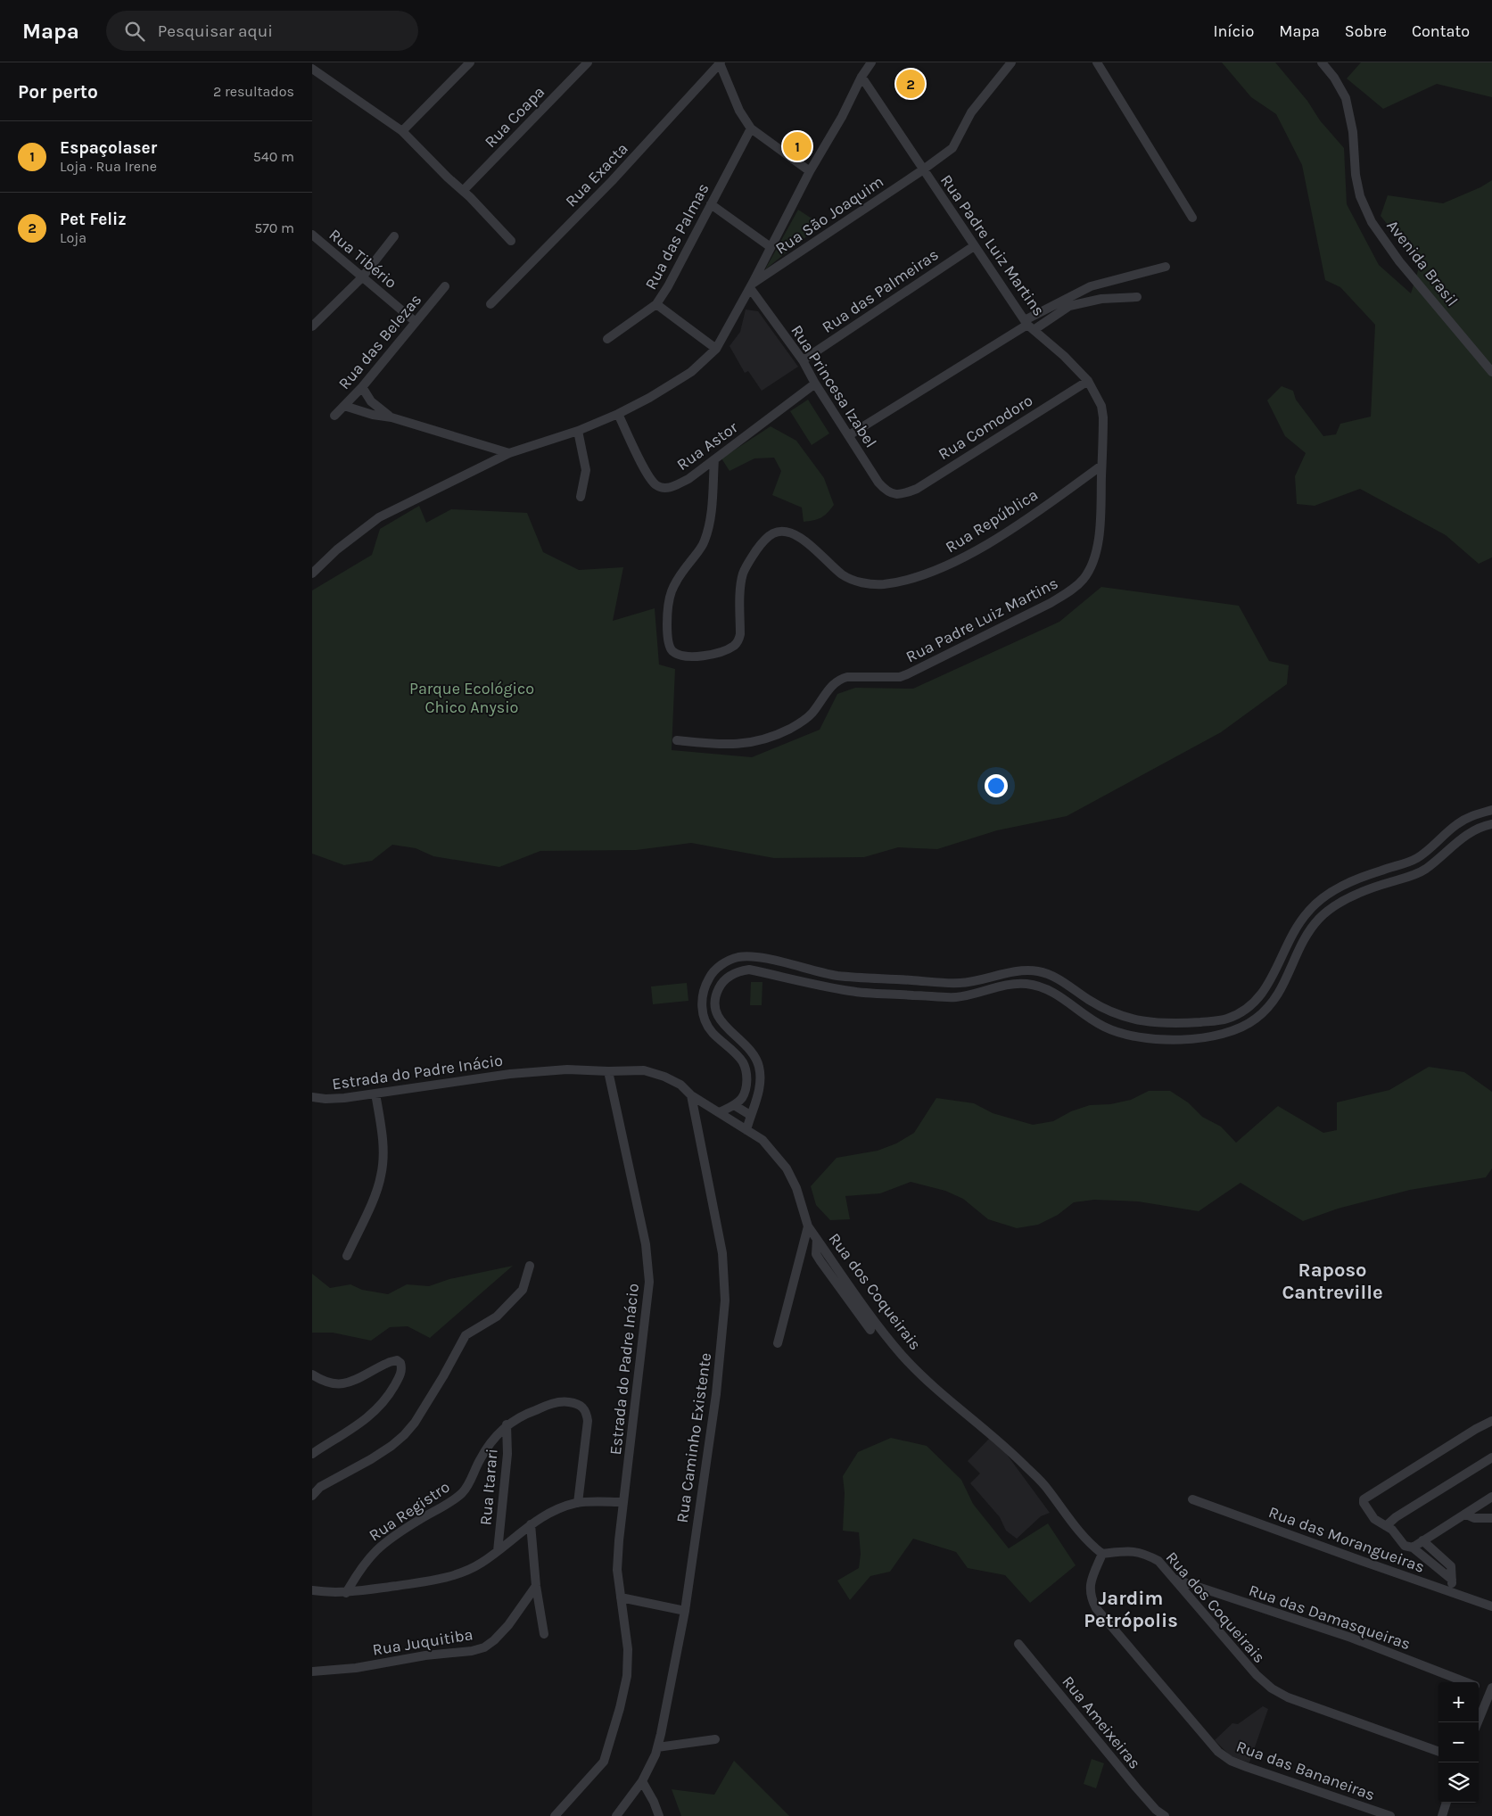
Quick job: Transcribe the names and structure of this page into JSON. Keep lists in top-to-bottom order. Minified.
{"streets":{"street":["Rua Coapa","Rua Exacta","Rua São Joaquim","Rua das Palmas","Rua Padre Luiz Martins","Rua Tibério","Avenida Brasil","Rua das Palmeiras","Rua das Belezas","Rua Princesa Izabel","Rua Comodoro","Rua Astor","Rua República","Estrada do Padre Inácio","Rua dos Coqueirais","Rua Caminho Existente","Rua Itarari","Rua Registro","Rua das Morangueiras","Rua das Damasqueiras","Rua Juquitiba","Rua Ameixeiras","Rua das Bananeiras"]},"crossings":[["Rua São Joaquim","Rua Padre Luiz Martins"],["Rua São Joaquim","Rua Princesa Izabel"],["Rua Padre Luiz Martins","Rua das Palmeiras"],["Rua Padre Luiz Martins","Rua Comodoro"],["Rua Padre Luiz Martins","Rua República"],["Rua Tibério","Rua das Belezas"],["Rua das Palmeiras","Rua Princesa Izabel"],["Rua Princesa Izabel","Rua Comodoro"],["Rua Princesa Izabel","Rua Astor"],["Rua Astor","Rua República"],["Rua dos Coqueirais","Rua das Damasqueiras"],["Rua dos Coqueirais","Rua das Bananeiras"],["Rua Itarari","Rua Registro"]],"districts":["Raposo Cantreville","Jardim Petrópolis"],"parks":["Parque Ecológico Chico Anysio"],"page":{"header":"Mapa","search":"Pesquisar aqui","nav":["Início","Mapa","Sobre","Contato"],"heading":["Por perto","2 resultados"],"pins":["2","1"],"list":[{"mark":"1","name":"Espaçolaser","note":"Loja · Rua Irene","value":"540 m"},{"mark":"2","name":"Pet Feliz","note":"Loja","value":"570 m"}],"map_buttons":["+","−"]}}
